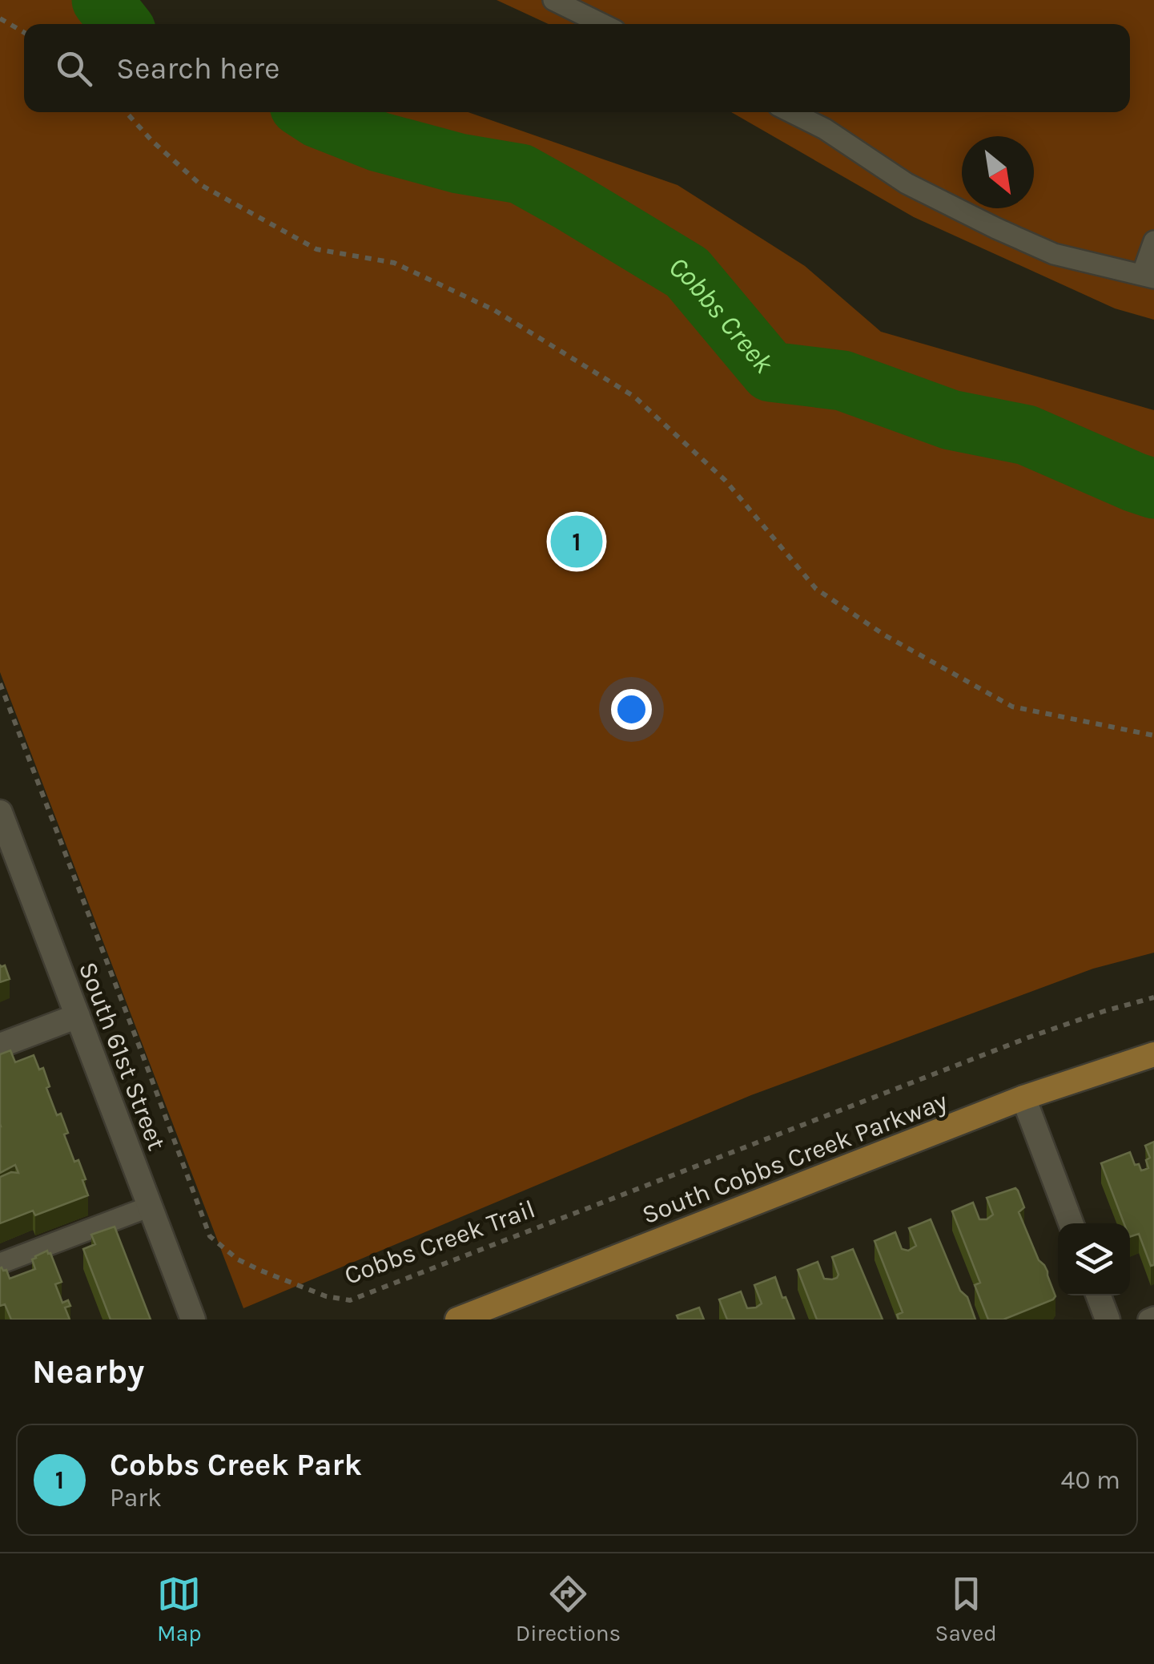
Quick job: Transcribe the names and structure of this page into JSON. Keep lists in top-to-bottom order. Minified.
{"streets":{"main road":["South Cobbs Creek Parkway"],"street":["South 61st Street"],"path":["Cobbs Creek Trail"]},"water":["Cobbs Creek"],"north":"bottom right","page":{"search":"Search here","pins":"1","heading":"Nearby","list":[{"mark":"1","name":"Cobbs Creek Park","note":"Park","value":"40 m"}],"nav":["Map","Directions","Saved"]}}
